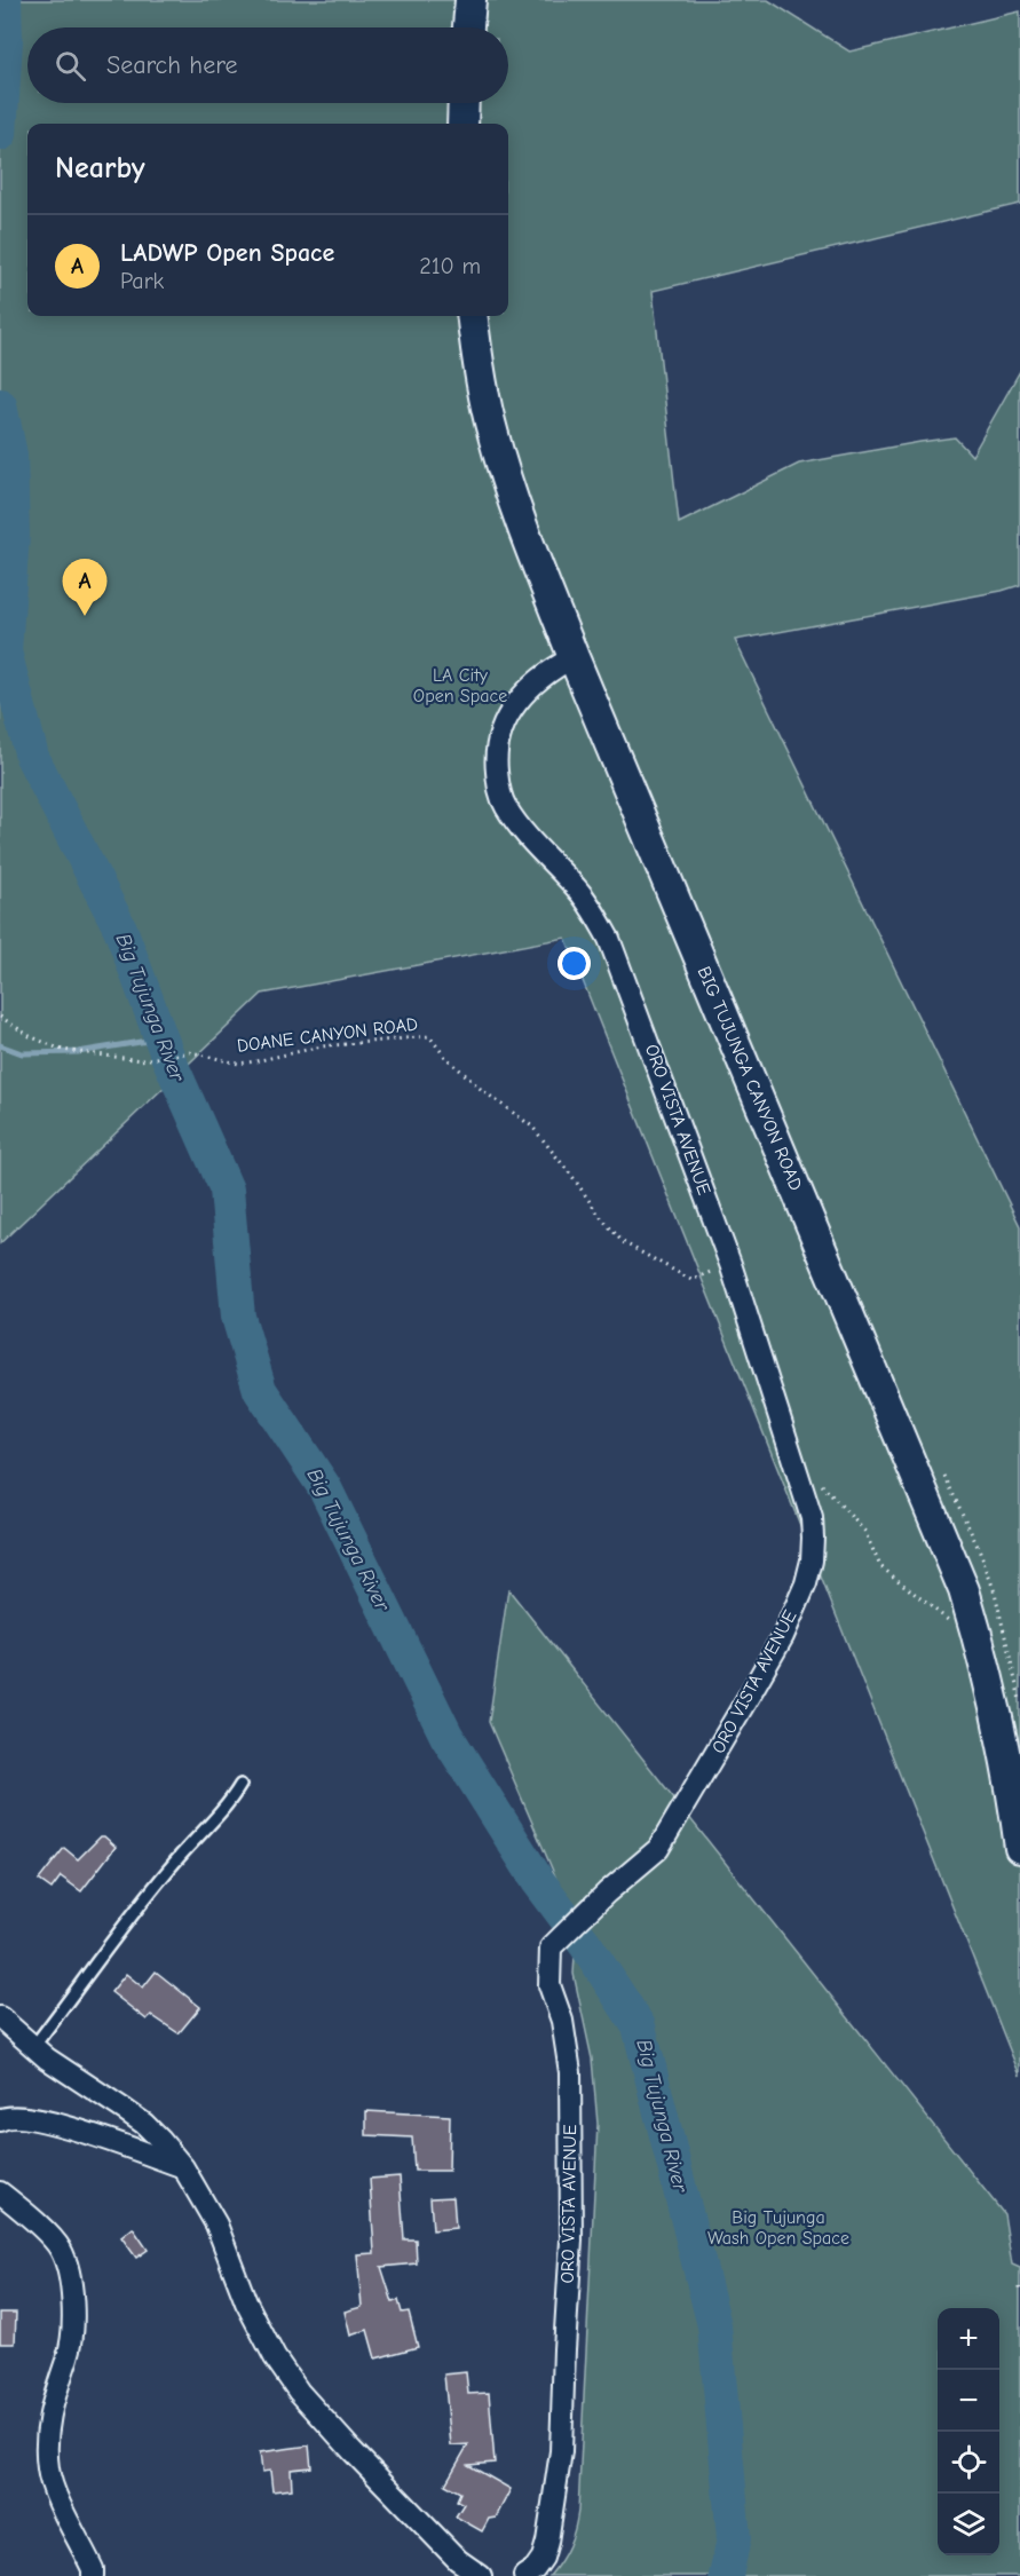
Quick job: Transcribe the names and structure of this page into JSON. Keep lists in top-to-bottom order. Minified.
{"streets":{"street":["BIG TUJUNGA CANYON ROAD","ORO VISTA AVENUE"],"path":["DOANE CANYON ROAD"]},"crossings":[["DOANE CANYON ROAD","ORO VISTA AVENUE"],["BIG TUJUNGA CANYON ROAD","ORO VISTA AVENUE"]],"water":["Big Tujunga River"],"parks":["LA City Open Space","Big Tujunga Wash Open Space"],"page":{"search":"Search here","heading":"Nearby","list":[{"mark":"A","name":"LADWP Open Space","note":"Park","value":"210 m"}],"pins":"A","map_buttons":["+","−"]}}
